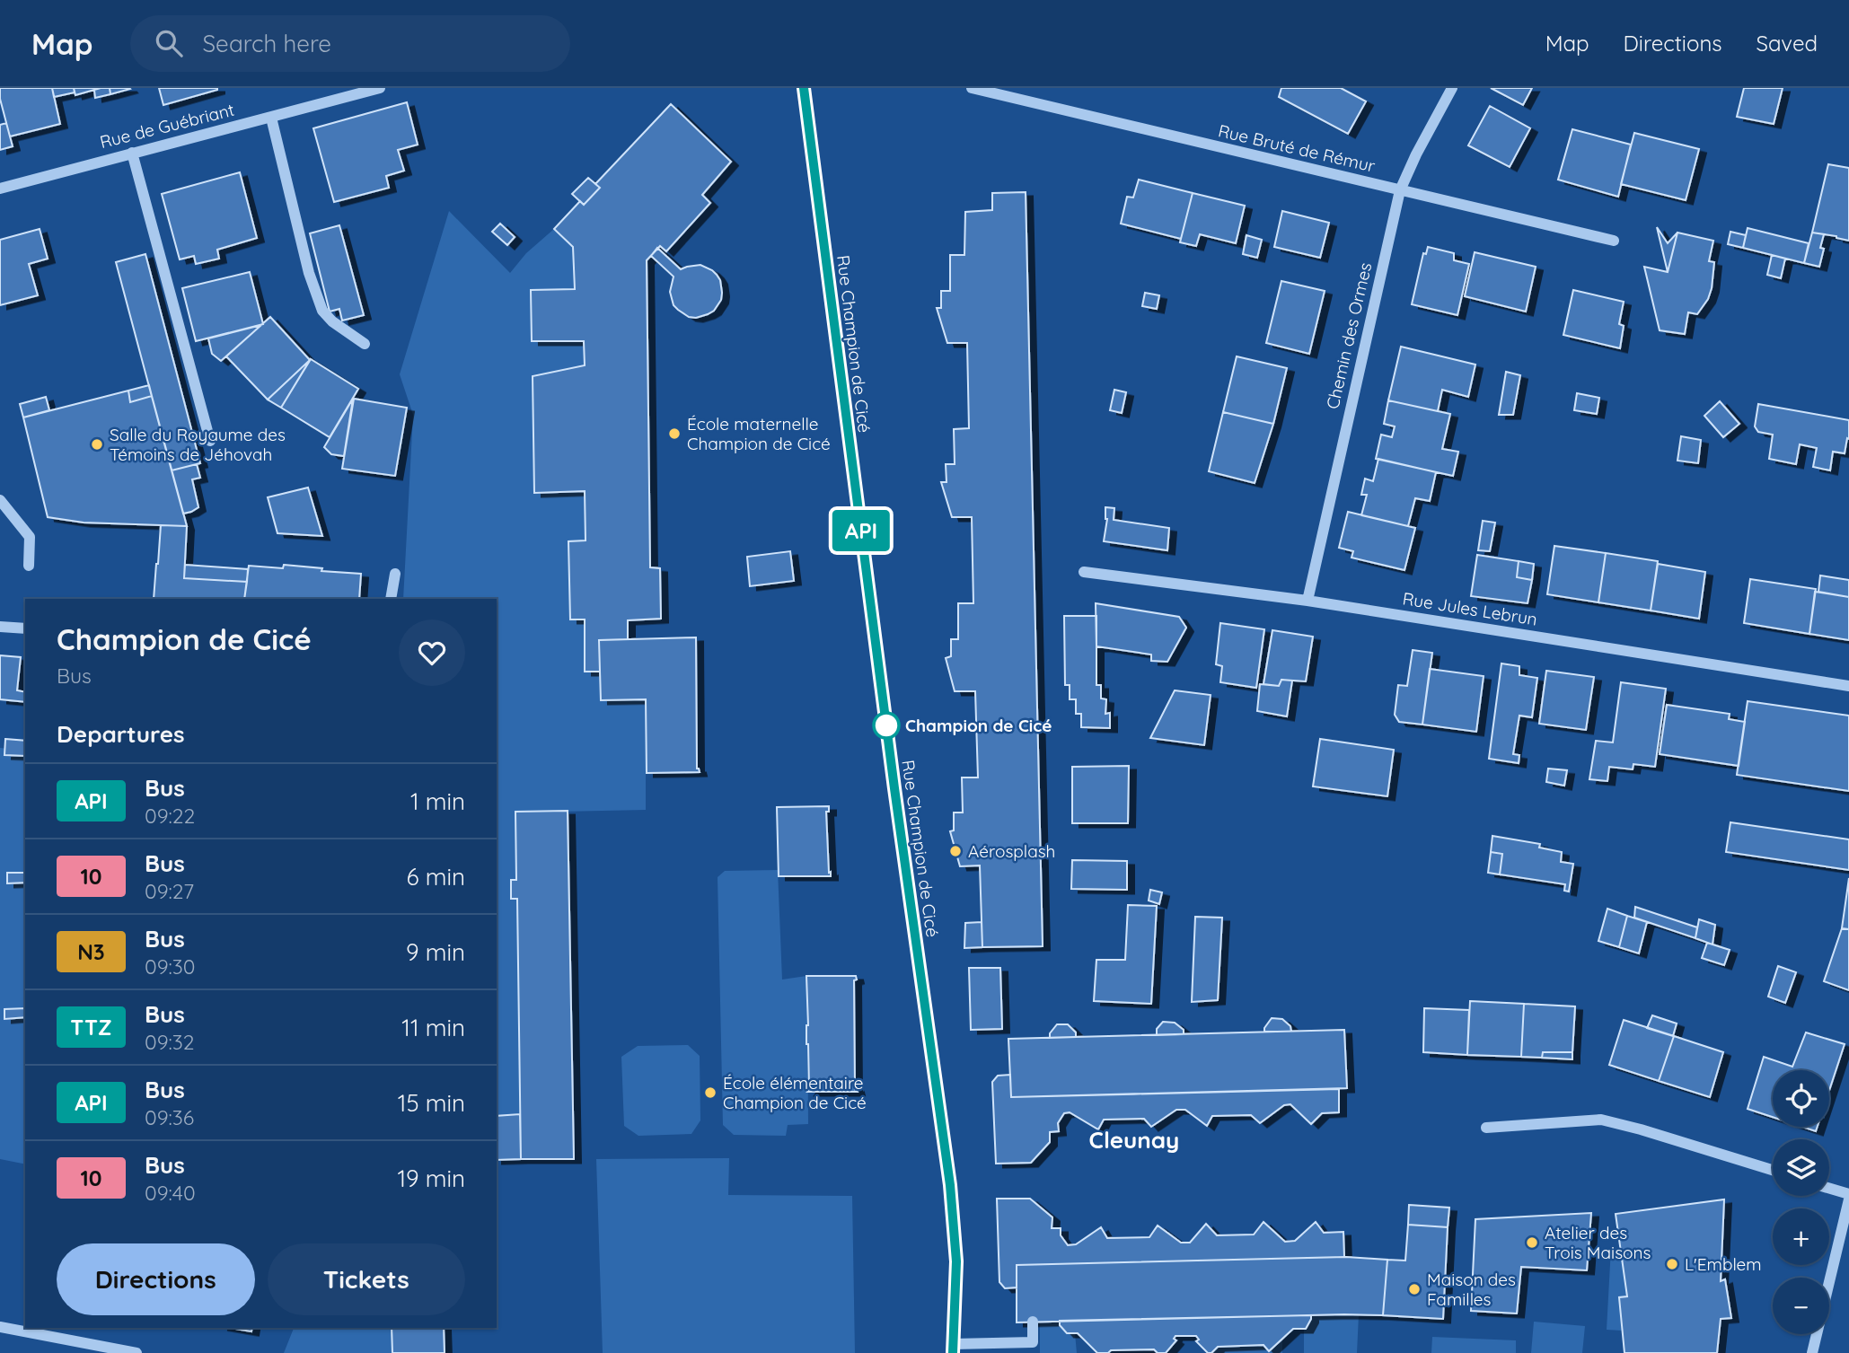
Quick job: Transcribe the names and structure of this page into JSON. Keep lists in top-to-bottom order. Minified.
{"streets":{"street":["Rue de Guébriant","Rue Bruté de Rémur","Chemin des Ormes","Rue Champion de Cicé","Rue Jules Lebrun"]},"crossings":[["Rue Bruté de Rémur","Chemin des Ormes"],["Chemin des Ormes","Rue Jules Lebrun"]],"districts":["Cleunay"],"places":["École maternelle Champion de Cicé","Salle du Royaume des Témoins de Jéhovah","Champion de Cicé","Aérosplash","École élémentaire Champion de Cicé","Atelier des Trois Maisons","L'Emblem","Maison des Familles"],"lines":["bus line API"],"page":{"header":"Map","search":"Search here","nav":["Map","Directions","Saved"],"on_map":"API","heading":[["Champion de Cicé","Bus"],"Departures"],"list":[{"mark":"API","name":"Bus","note":"09:22","value":"1 min"},{"mark":"10","name":"Bus","note":"09:27","value":"6 min"},{"mark":"N3","name":"Bus","note":"09:30","value":"9 min"},{"mark":"TTZ","name":"Bus","note":"09:32","value":"11 min"},{"mark":"API","name":"Bus","note":"09:36","value":"15 min"},{"mark":"10","name":"Bus","note":"09:40","value":"19 min"}],"map_buttons":["+","−"],"buttons":["Directions","Tickets"]}}
